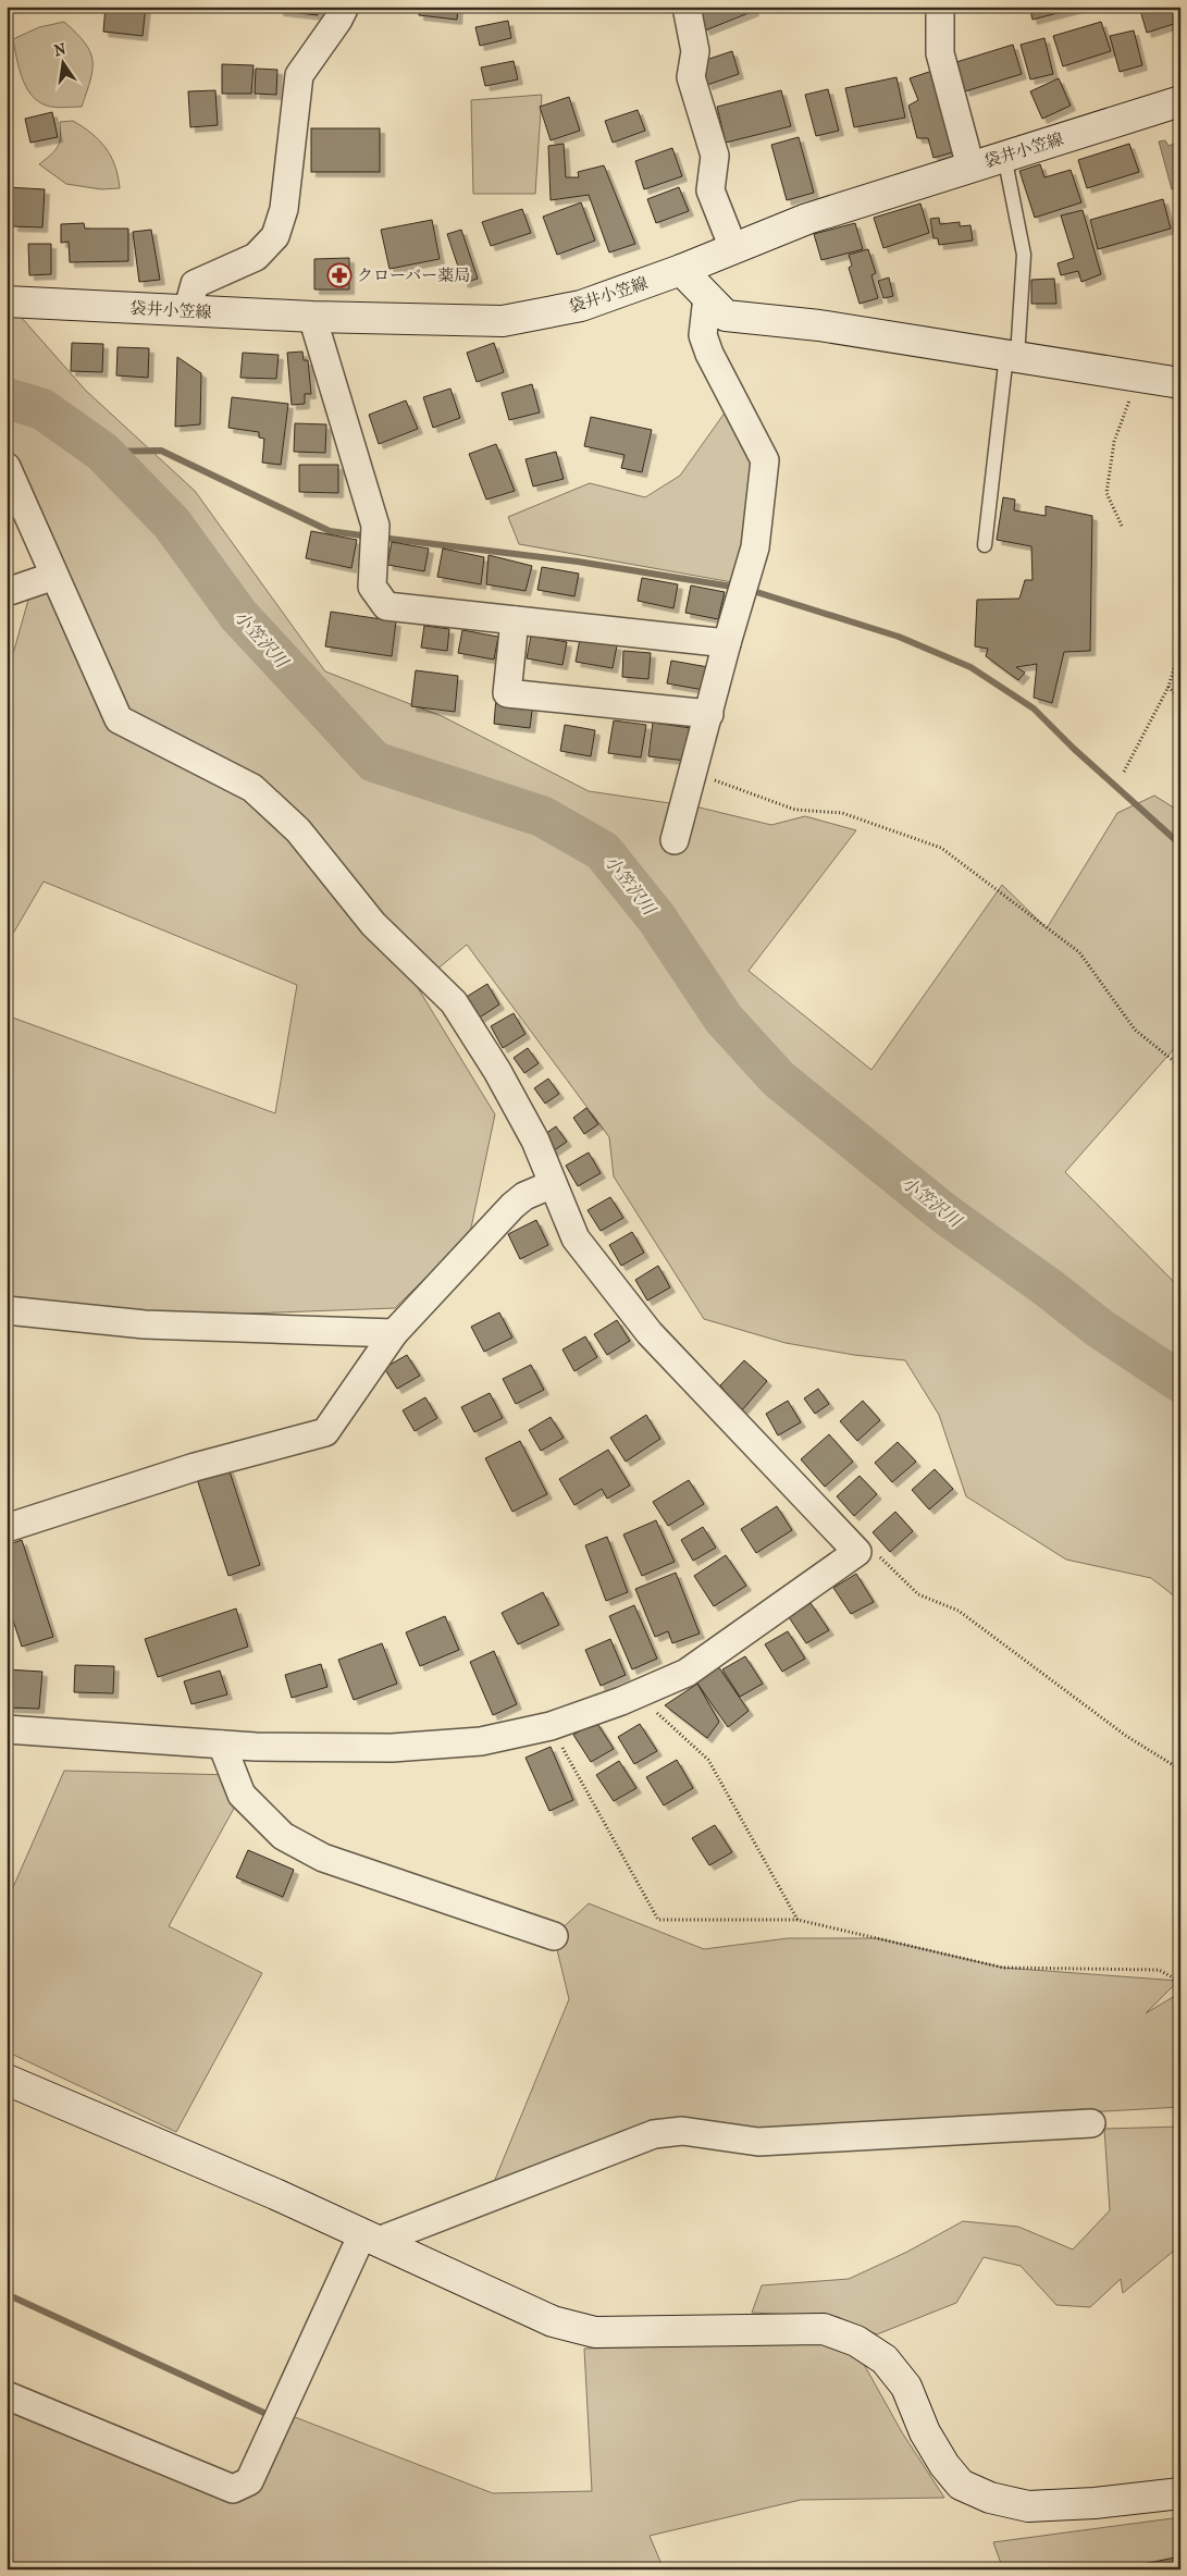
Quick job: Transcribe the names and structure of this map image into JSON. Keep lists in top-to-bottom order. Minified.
{"streets":{"street":["袋井小笠線"]},"water":["小笠沢川"],"places":{"pharmacy":["クローバー薬局"]},"north":"top"}
